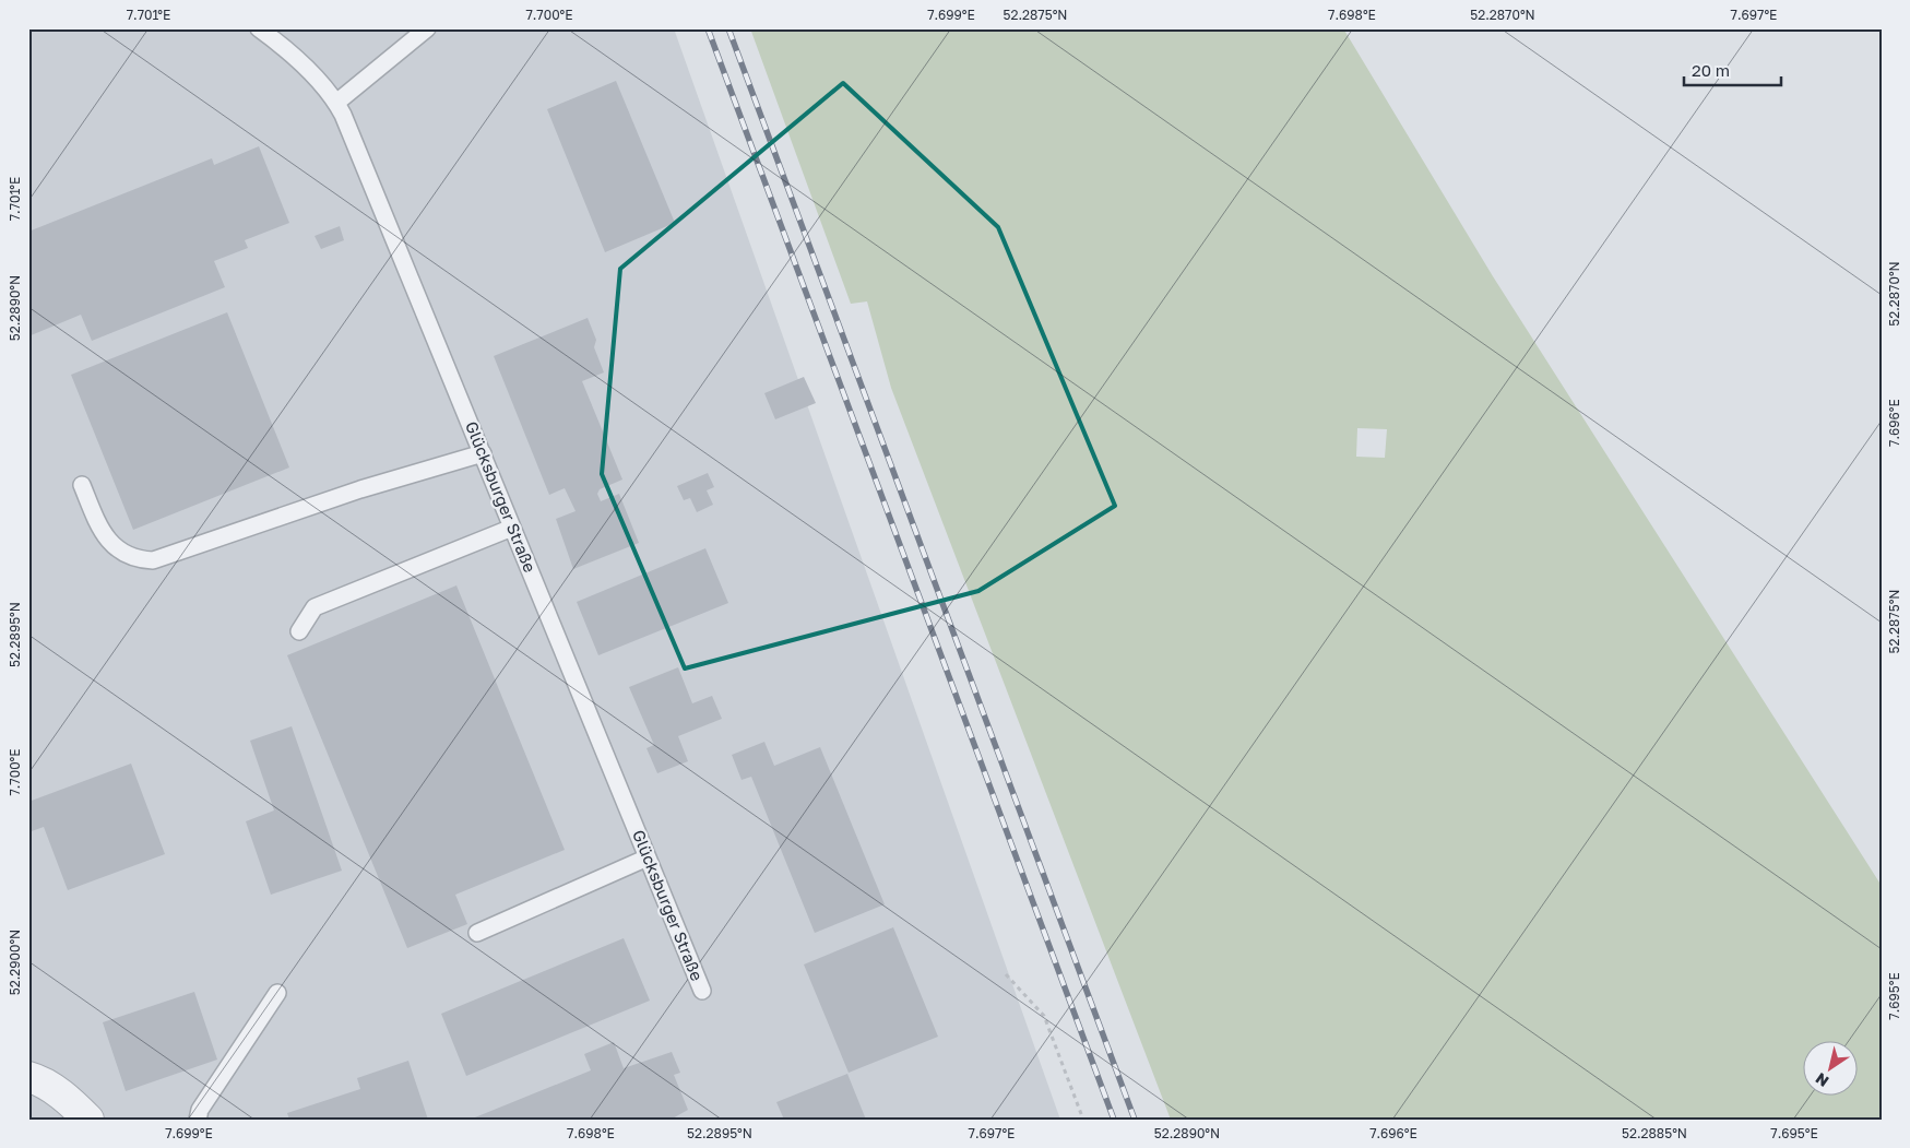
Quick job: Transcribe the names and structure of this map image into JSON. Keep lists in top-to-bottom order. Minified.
{"streets":{"lane":["Glücksburger Straße"]},"scale_bar":"20 m","north":"bottom left","coordinates":["7.701°E","7.700°E","7.699°E","52.2875°N","7.698°E","52.2870°N","7.697°E","52.2890°N","7.696°E","52.2895°N","52.2900°N","7.695°E","52.2885°N"]}
